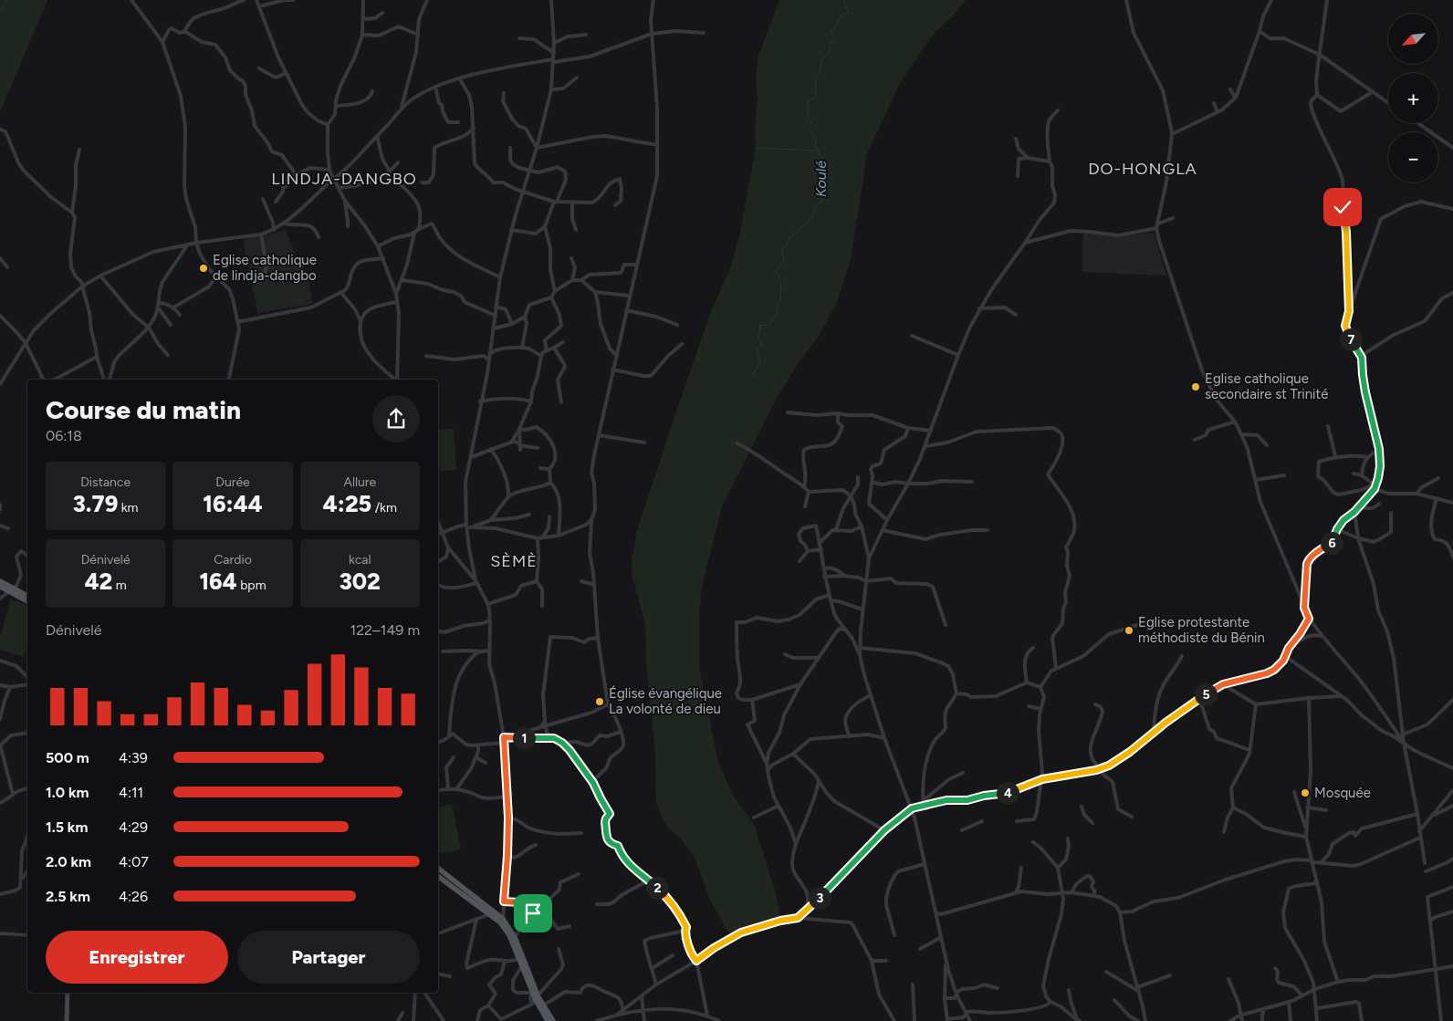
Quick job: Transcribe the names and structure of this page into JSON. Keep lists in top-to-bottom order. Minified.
{"districts":["DO-HONGLA","LINDJA-DANGBO","SÈMÈ"],"water":["Koulé"],"places":["Eglise catholique de lindja-dangbo","Eglise catholique secondaire st Trinité","Eglise protestante méthodiste du Bénin","Église évangélique La volonté de dieu","Mosquée"],"north":"bottom left","page":{"map_buttons":["+","−"],"pins":["7","6","5","1","4","2","3"],"heading":["Course du matin","06:18"],"stats":[["Distance","3.79 km"],["Durée","16:44"],["Allure","4:25 /km"],["Dénivelé","42 m"],["Cardio","164 bpm"],["kcal","302"]],"chart":["Dénivelé","122–149 m"],"list":[{"name":"500 m","note":"4:39"},{"name":"1.0 km","note":"4:11"},{"name":"1.5 km","note":"4:29"},{"name":"2.0 km","note":"4:07"},{"name":"2.5 km","note":"4:26"}],"buttons":["Enregistrer","Partager"]}}
